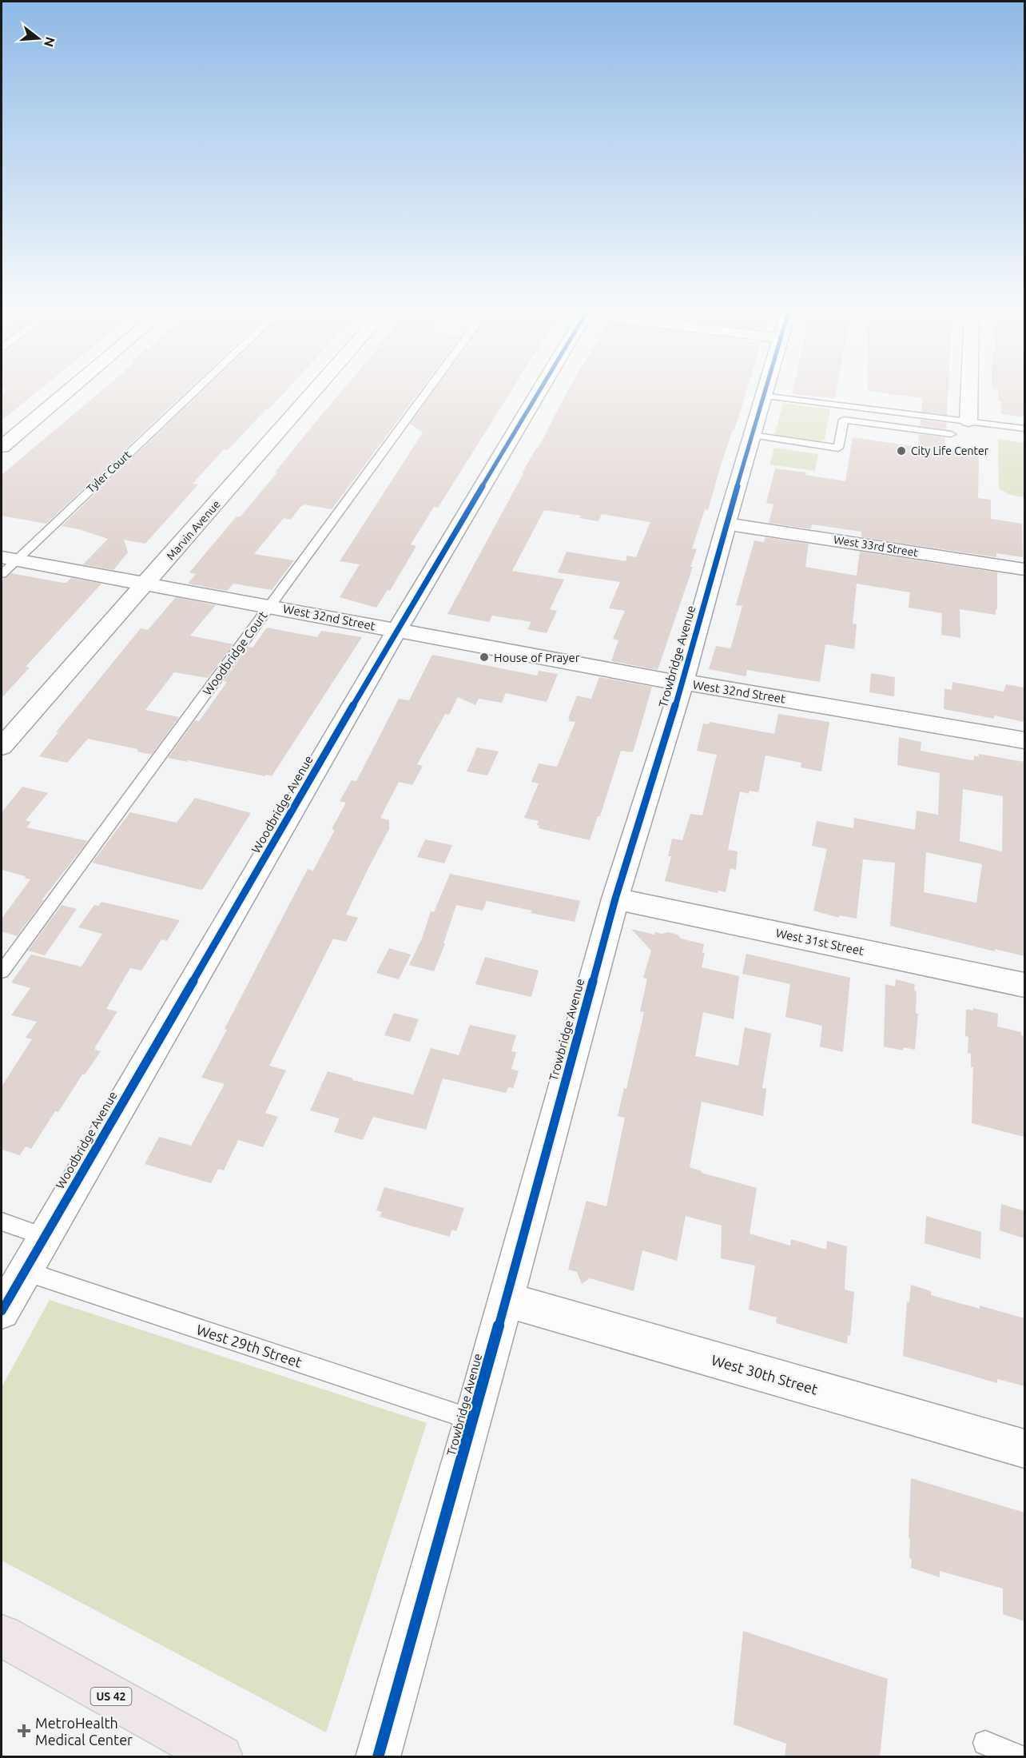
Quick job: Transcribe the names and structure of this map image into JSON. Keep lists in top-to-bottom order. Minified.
{"streets":{"main road":["US 42"],"street":["Marvin Avenue","West 33rd Street","West 32nd Street","Trowbridge Avenue","Woodbridge Avenue","West 31st Street","West 30th Street"],"lane":["Tyler Court","Woodbridge Court","West 29th Street"]},"crossings":[["Tyler Court","West 32nd Street"],["Marvin Avenue","West 32nd Street"],["West 33rd Street","Trowbridge Avenue"],["West 32nd Street","Woodbridge Court"],["West 32nd Street","Trowbridge Avenue"],["West 32nd Street","Woodbridge Avenue"],["Trowbridge Avenue","West 31st Street"],["Trowbridge Avenue","West 29th Street"],["Trowbridge Avenue","West 30th Street"],["Woodbridge Avenue","West 29th Street"]],"places":{"other":["City Life Center","House of Prayer"],"health":["MetroHealth Medical Center"]},"north":"right"}
